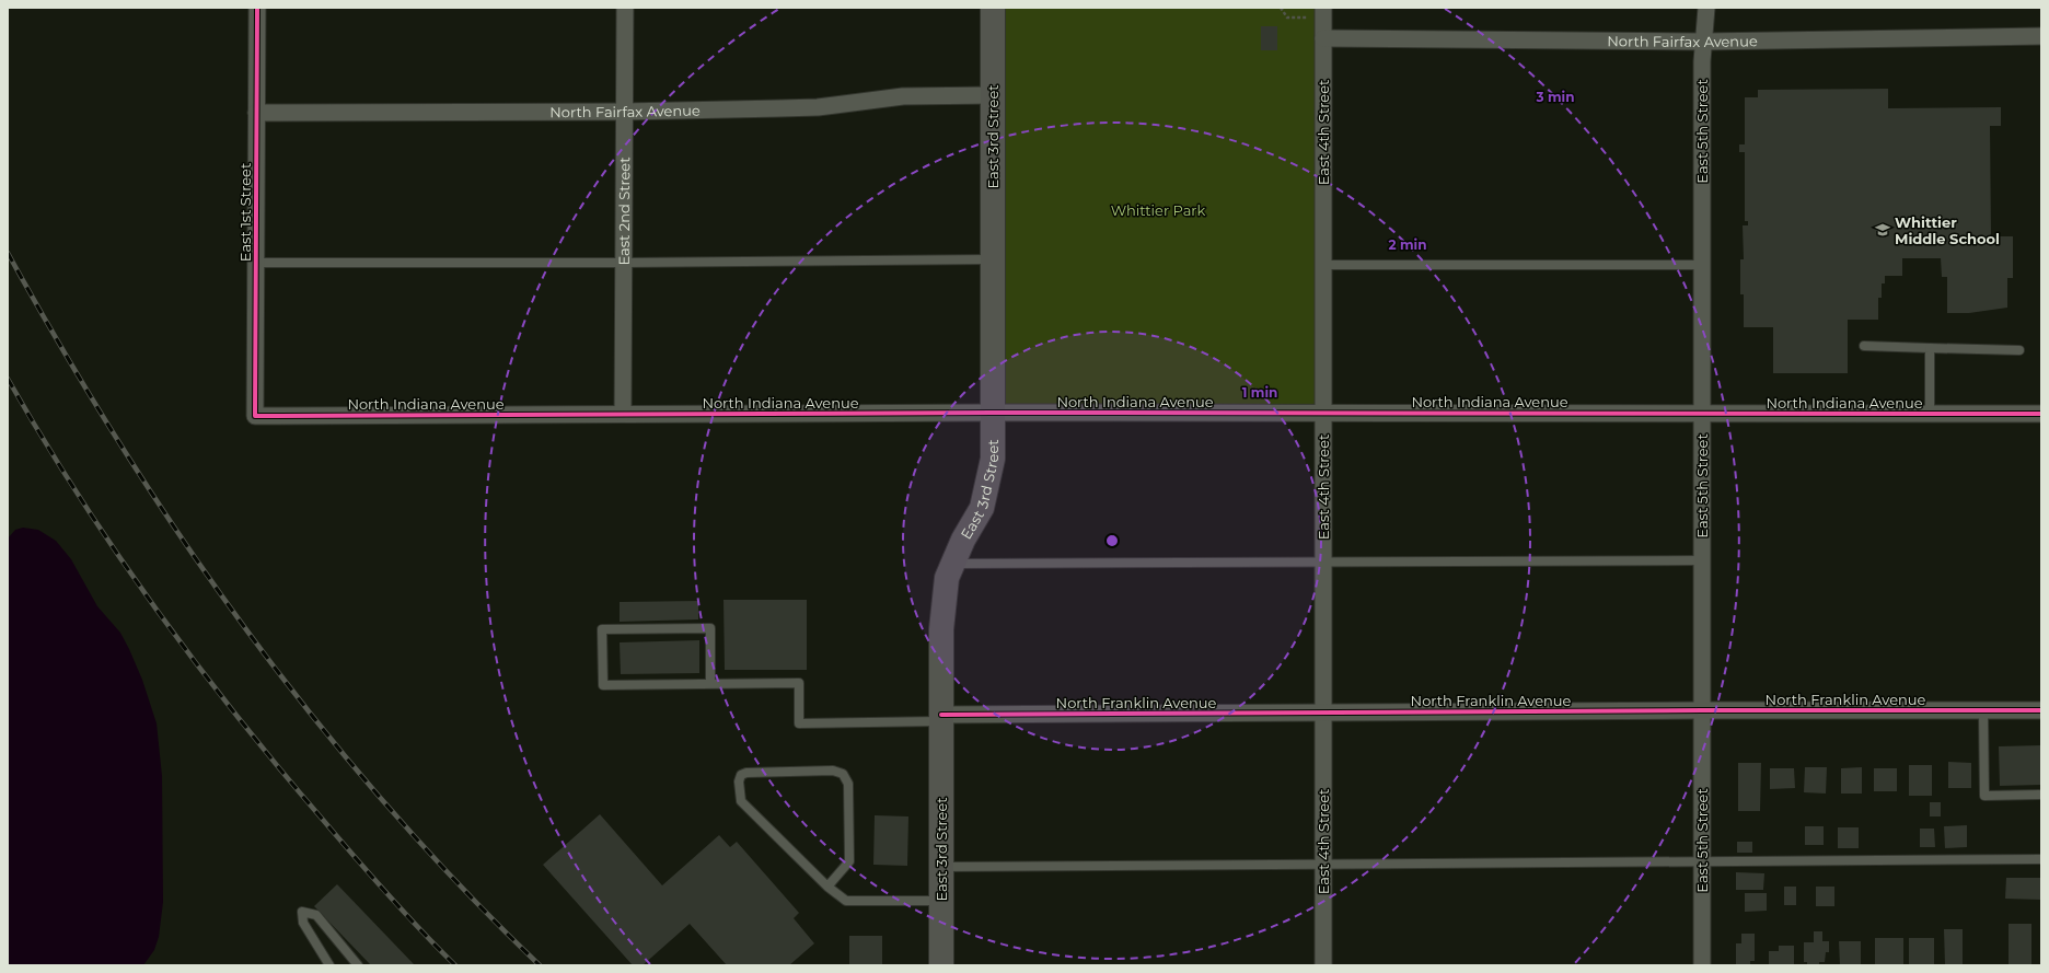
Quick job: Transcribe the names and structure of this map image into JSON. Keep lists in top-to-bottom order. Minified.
{"streets":{"street":["North Fairfax Avenue","East 5th Street","East 4th Street","East 3rd Street","East 2nd Street","East 1st Street","North Indiana Avenue","North Franklin Avenue"]},"crossings":[["North Fairfax Avenue","East 5th Street"],["North Fairfax Avenue","East 4th Street"],["North Fairfax Avenue","East 3rd Street"],["North Fairfax Avenue","East 2nd Street"],["North Fairfax Avenue","East 1st Street"],["East 5th Street","North Indiana Avenue"],["East 5th Street","North Franklin Avenue"],["East 4th Street","North Indiana Avenue"],["East 4th Street","North Franklin Avenue"],["East 3rd Street","North Indiana Avenue"],["East 3rd Street","North Franklin Avenue"],["East 2nd Street","North Indiana Avenue"],["East 1st Street","North Indiana Avenue"]],"parks":["Whittier Park"],"places":{"school or university":["Whittier Middle School"]},"rings":["3 min","2 min","1 min"]}
